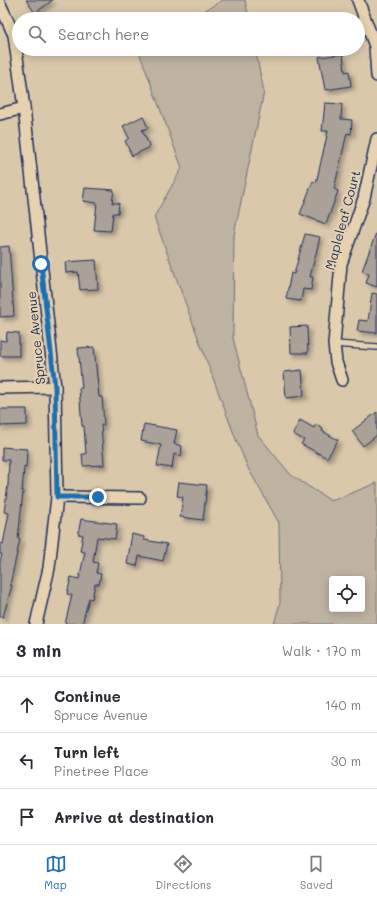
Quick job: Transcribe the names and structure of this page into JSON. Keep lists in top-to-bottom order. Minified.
{"streets":{"street":["Mapleleaf Court","Spruce Avenue"]},"page":{"search":"Search here","heading":["3 min","Walk · 170 m"],"list":[["Continue","Spruce Avenue","140 m"],["Turn left","Pinetree Place","30 m"],"Arrive at destination"],"nav":["Map","Directions","Saved"]}}
